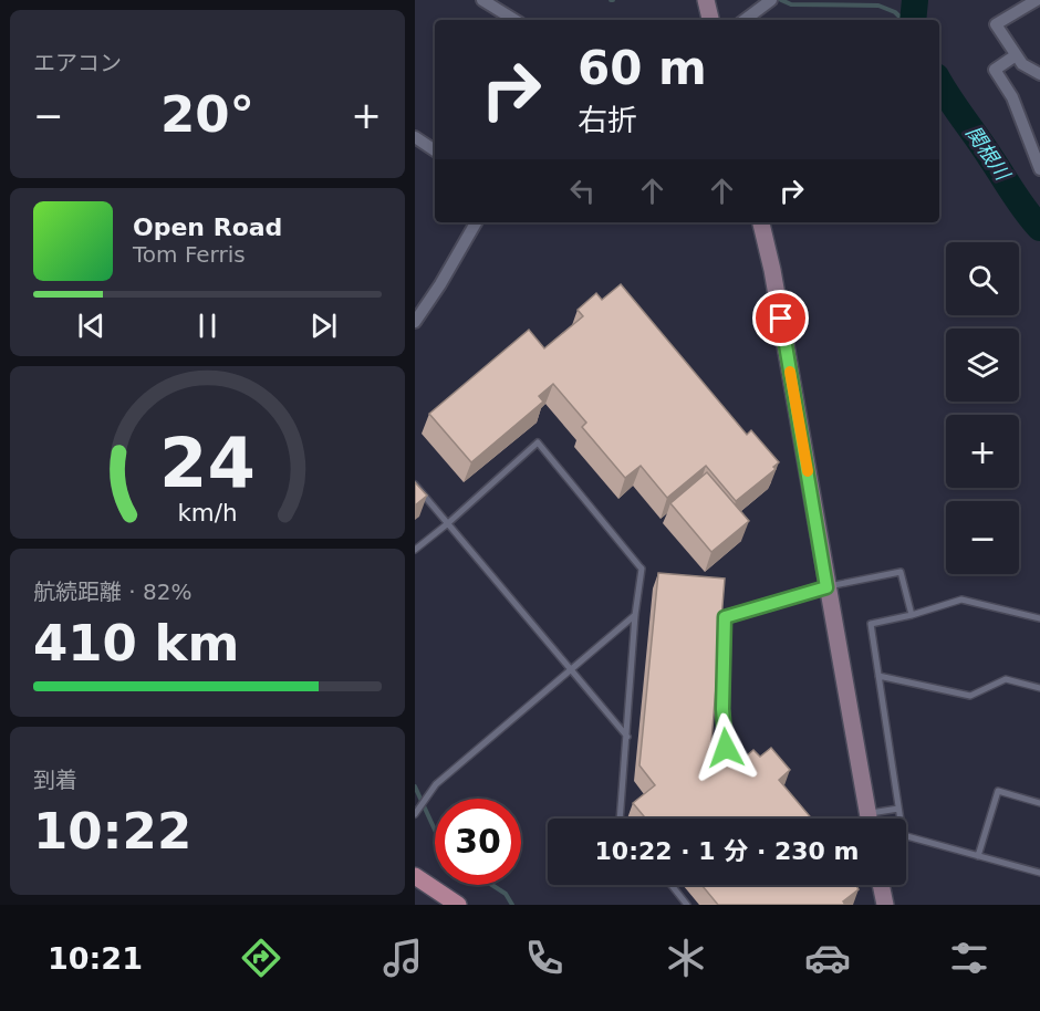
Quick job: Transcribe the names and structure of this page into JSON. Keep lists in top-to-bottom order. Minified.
{"water":["関根川"],"page":{"tile":["エアコン",["航続距離 · 82%","410 km"],["到着","10:22"]],"turn":["60 m","右折"],"heat":["−","20°","+"],"song":["Open Road","Tom Ferris"],"map_buttons":["+","−"],"limit":"30","trip":"10:22 · 1 分 · 230 m","tabs":"10:21","gauge":["24","km/h"]}}
